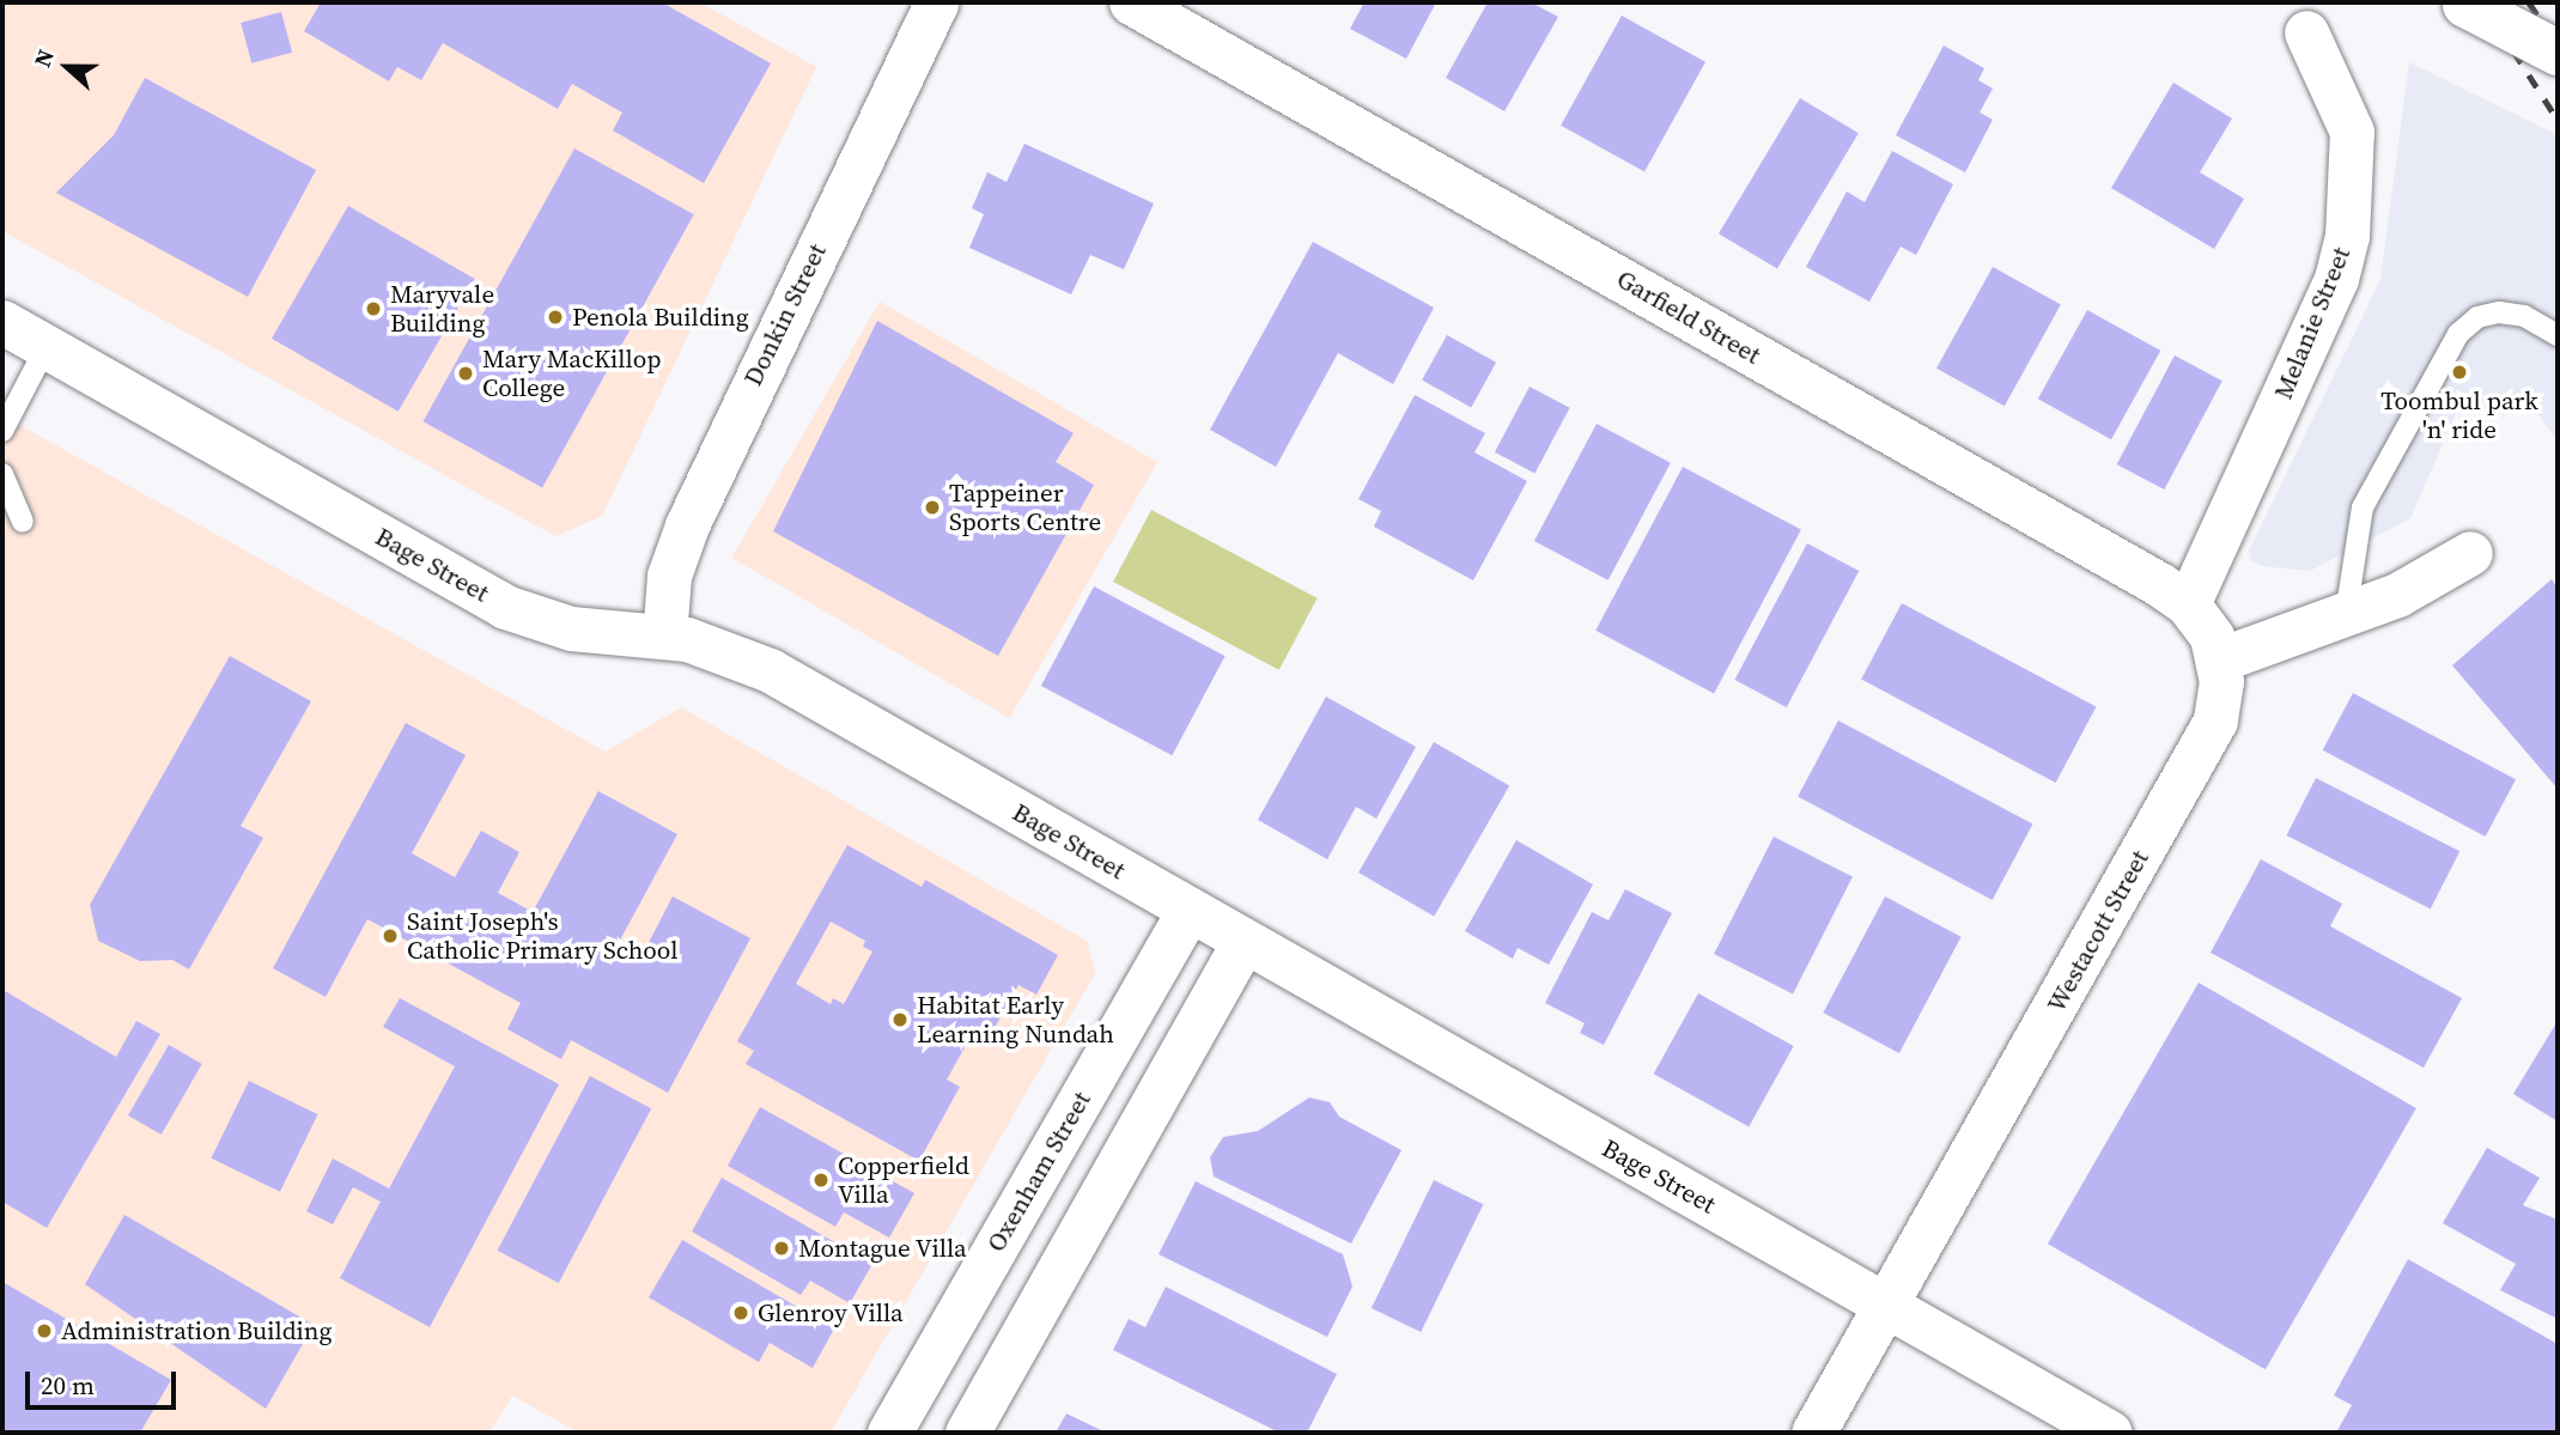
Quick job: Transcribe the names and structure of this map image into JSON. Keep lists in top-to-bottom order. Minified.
{"streets":{"street":["Donkin Street","Garfield Street","Melanie Street","Bage Street","Westacott Street","Oxenham Street"]},"crossings":[["Donkin Street","Bage Street"],["Garfield Street","Melanie Street"],["Garfield Street","Westacott Street"],["Bage Street","Westacott Street"],["Bage Street","Oxenham Street"]],"places":["Maryvale Building","Penola Building","Toombul park 'n' ride","Mary MacKillop College","Tappeiner Sports Centre","Saint Joseph's Catholic Primary School","Habitat Early Learning Nundah","Copperfield Villa","Montague Villa","Glenroy Villa","Administration Building"],"scale_bar":"20 m","north":"left"}
